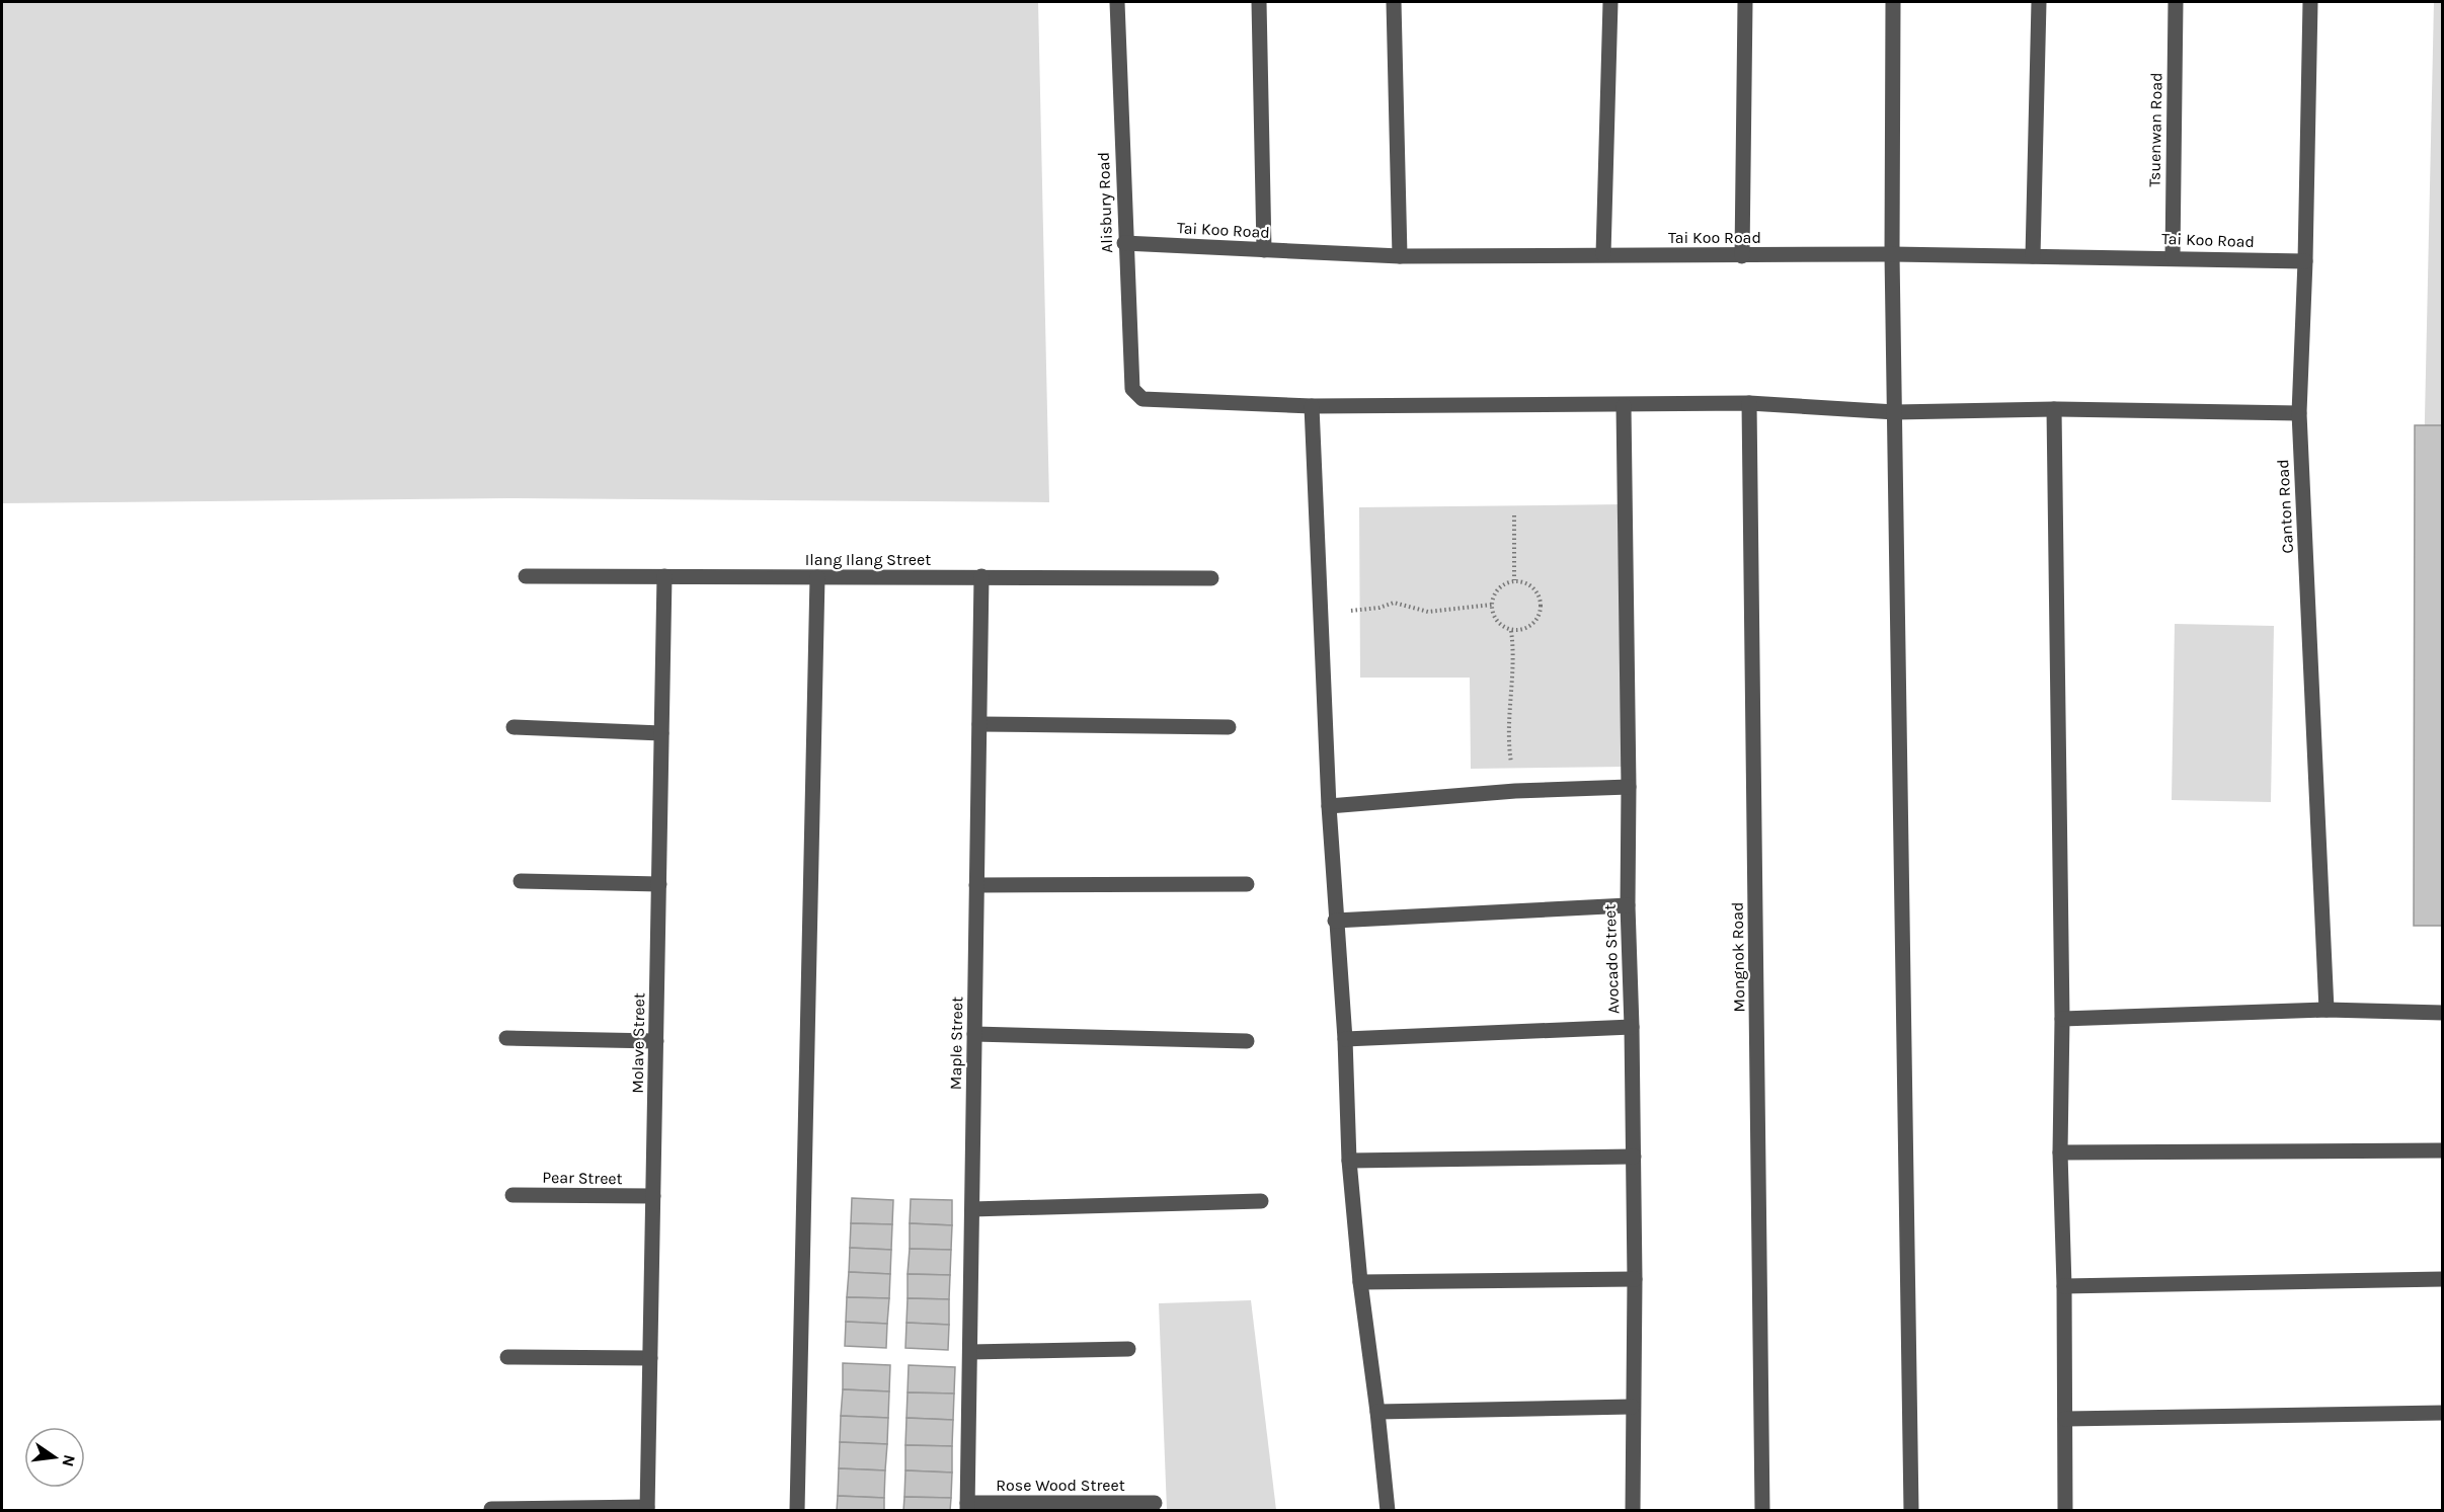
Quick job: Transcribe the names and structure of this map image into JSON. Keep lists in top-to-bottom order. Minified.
{"streets":{"street":["Tsuenwan Road","Alisbury Road","Tai Koo Road","Canton Road","Ilang Ilang Street","Mongnok Road","Avocado Street","Molave Street","Maple Street","Pear Street","Rose Wood Street"]},"crossings":[["Tsuenwan Road","Tai Koo Road"],["Alisbury Road","Tai Koo Road"],["Tai Koo Road","Canton Road"],["Ilang Ilang Street","Molave Street"],["Ilang Ilang Street","Maple Street"],["Molave Street","Pear Street"],["Maple Street","Rose Wood Street"]],"north":"right"}
